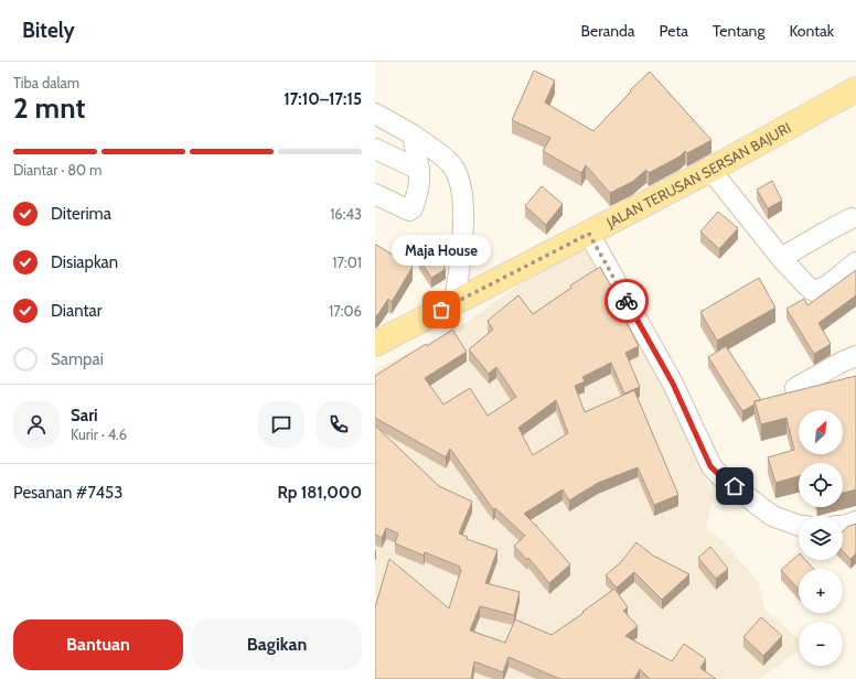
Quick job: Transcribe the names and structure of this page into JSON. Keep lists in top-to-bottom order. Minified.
{"streets":{"main road":["JALAN TERUSAN SERSAN BAJURI"]},"places":["Maja House"],"north":"top right","page":{"header":"Bitely","nav":["Beranda","Peta","Tentang","Kontak"],"heading":["2 mnt","Tiba dalam","17:10–17:15"],"panel":["Sari","Kurir · 4.6","Pesanan #7453","Rp 181,000"],"bar":"Diantar · 80 m","list":[["Diterima","16:43"],["Disiapkan","17:01"],["Diantar","17:06"],"Sampai"],"bubble":"Maja House","map_buttons":["+","−"],"buttons":["Bantuan","Bagikan"]}}
